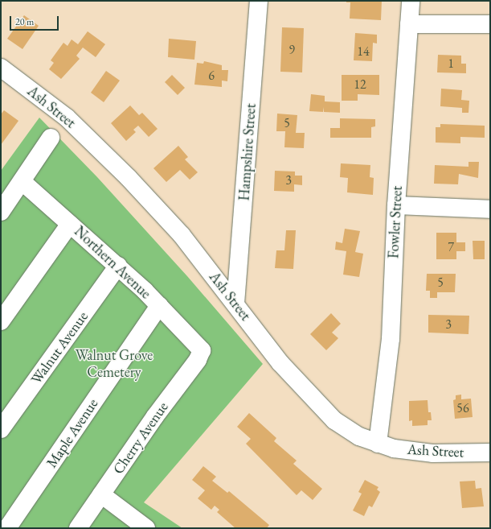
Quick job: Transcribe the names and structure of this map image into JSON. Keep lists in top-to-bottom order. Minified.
{"streets":{"street":["Ash Street","Hampshire Street","Fowler Street","Northern Avenue","Walnut Avenue","Maple Avenue","Cherry Avenue"]},"crossings":[["Ash Street","Hampshire Street"],["Ash Street","Fowler Street"],["Northern Avenue","Walnut Avenue"],["Northern Avenue","Maple Avenue"],["Northern Avenue","Cherry Avenue"]],"parks":["Walnut Grove Cemetery"],"house_numbers":["9","14","1","6","12","5","3","7","5","3","56"],"scale_bar":"20 m"}
